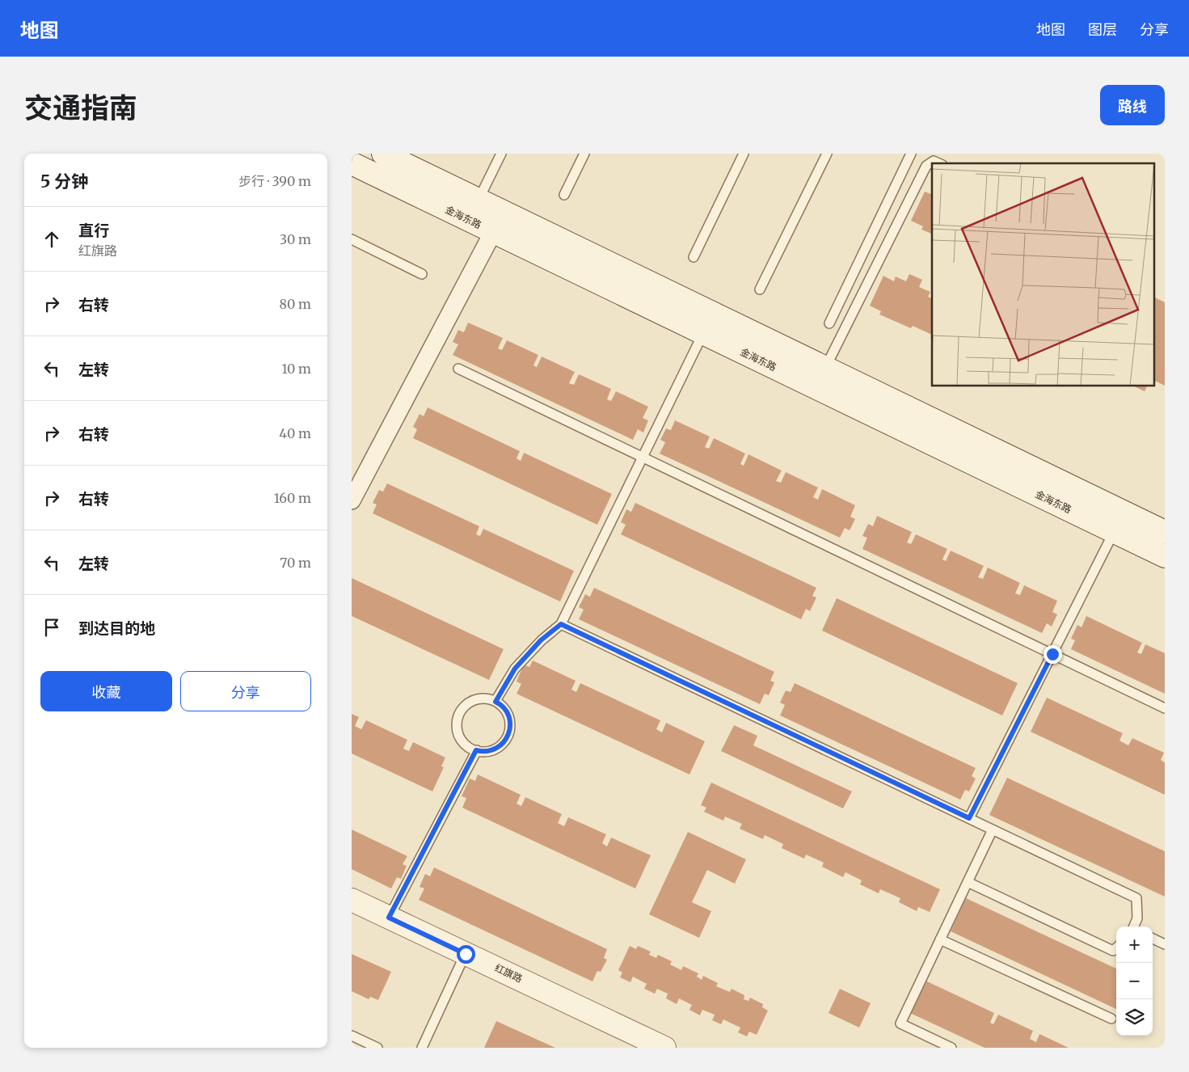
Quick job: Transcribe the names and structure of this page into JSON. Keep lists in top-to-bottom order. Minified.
{"streets":{"main road":["金海东路","红旗路"]},"page":{"header":"地图","nav":["地图","图层","分享"],"title":"交通指南","buttons":["路线",["收藏","分享"]],"heading":["5 分钟","步行 · 390 m"],"list":[["直行","红旗路","30 m"],["右转","80 m"],["左转","10 m"],["右转","40 m"],["右转","160 m"],["左转","70 m"],"到达目的地"],"map_buttons":["+","−"]}}
